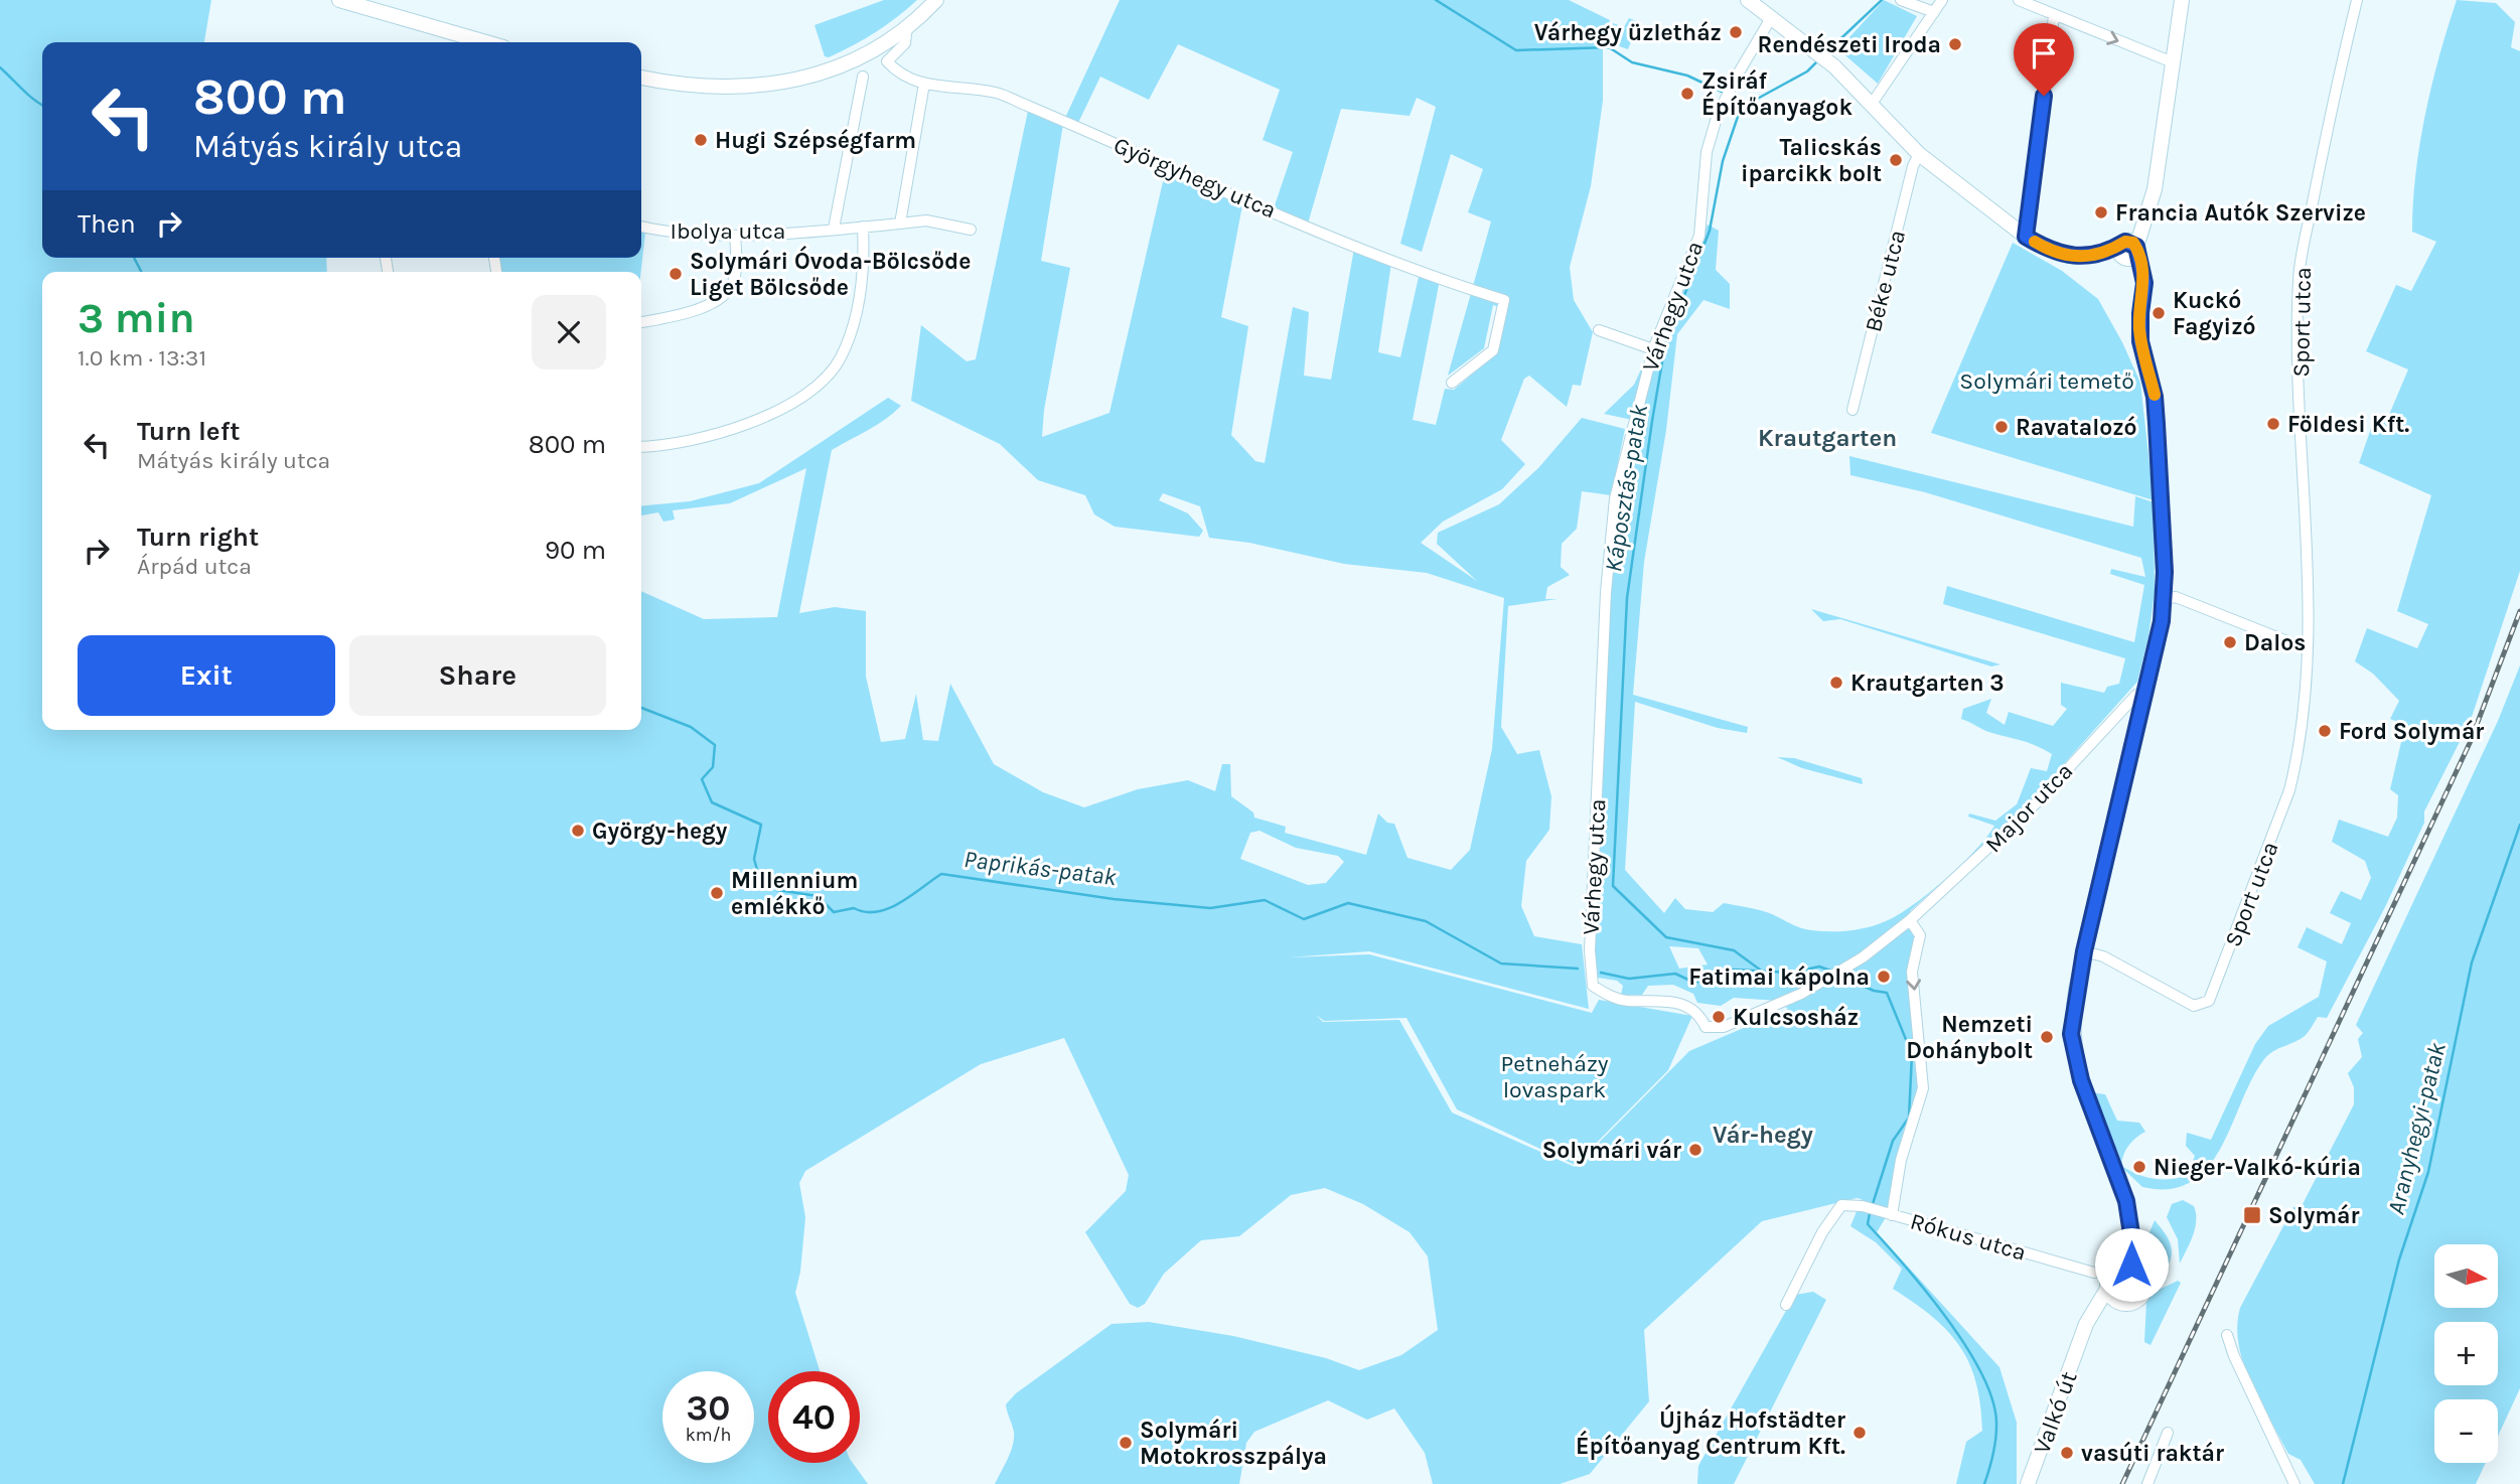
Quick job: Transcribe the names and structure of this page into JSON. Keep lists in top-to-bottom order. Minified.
{"streets":{"street":["Györgyhegy utca","Ibolya utca","Béke utca","Várhegy utca","Sport utca","Major utca","Rókus utca","Valkó út"]},"crossings":[["Várhegy utca","Major utca"],["Rókus utca","Valkó út"]],"districts":["Krautgarten","Vár-hegy"],"water":["Káposztás-patak","Paprikás-patak","Aranyhegyi-patak"],"parks":["Solymári temető","Petneházy lovaspark"],"places":{"other":["Várhegy üzletház","Rendészeti Iroda","Zsiráf Építőanyagok","Hugi Szépségfarm","Talicskás iparcikk bolt","Francia Autók Szervize","Solymári Óvoda-Bölcsőde Liget Bölcsőde","Kuckó Fagyizó","Földesi Kft.","Ravatalozó","Dalos","Krautgarten 3","Ford Solymár","György-hegy","Millennium emlékkő","Fatimai kápolna","Kulcsosház","Nemzeti Dohánybolt","Solymári vár","Nieger-Valkó-kúria","Újház Hofstädter Építőanyag Centrum Kft.","Solymári Motokrosszpálya","vasúti raktár"],"transit":["Solymár"]},"north":"right","page":{"turn":["800 m","Mátyás király utca"],"then":"Then","heading":["3 min","1.0 km · 13:31"],"list":[{"name":"Turn left","note":"Mátyás király utca","value":"800 m"},{"name":"Turn right","note":"Árpád utca","value":"90 m"}],"buttons":["Exit","Share"],"map_buttons":["+","−"],"speed":"30 km/h","limit":"40"}}
